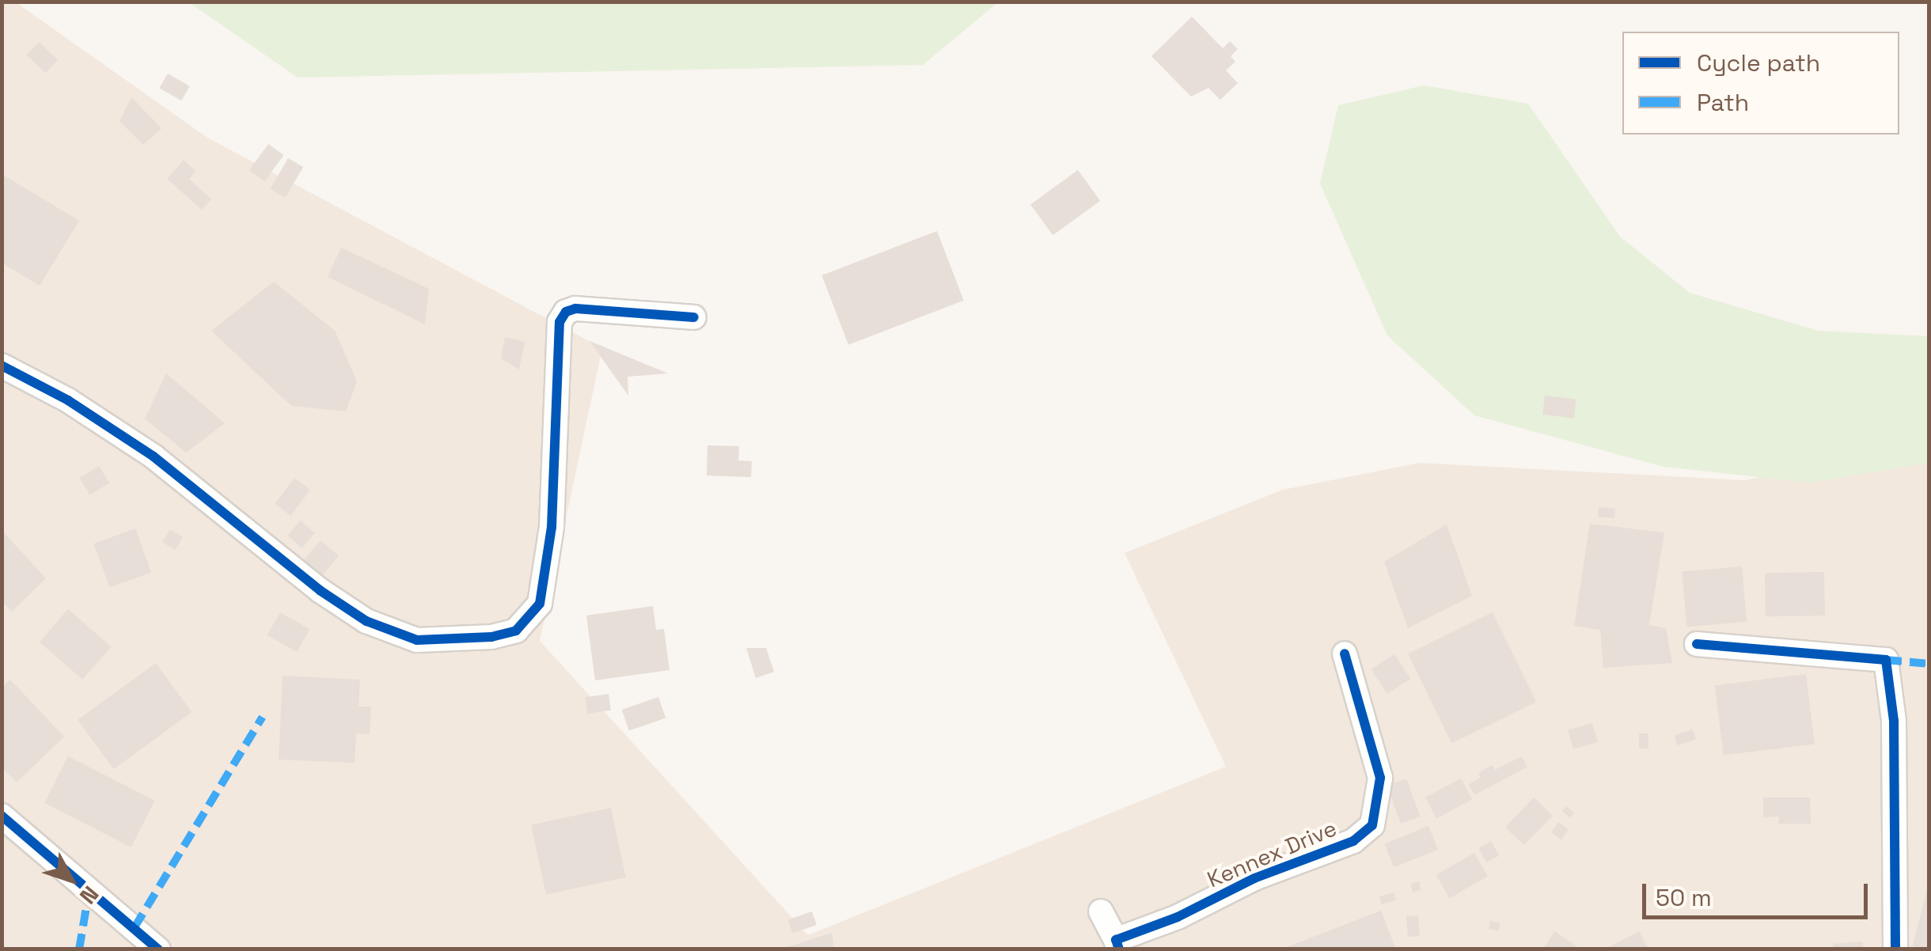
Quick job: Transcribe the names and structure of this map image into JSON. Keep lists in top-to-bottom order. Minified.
{"streets":{"street":["Kennex Drive"]},"legend":["Cycle path","Path"],"scale_bar":"50 m","north":"bottom right"}
